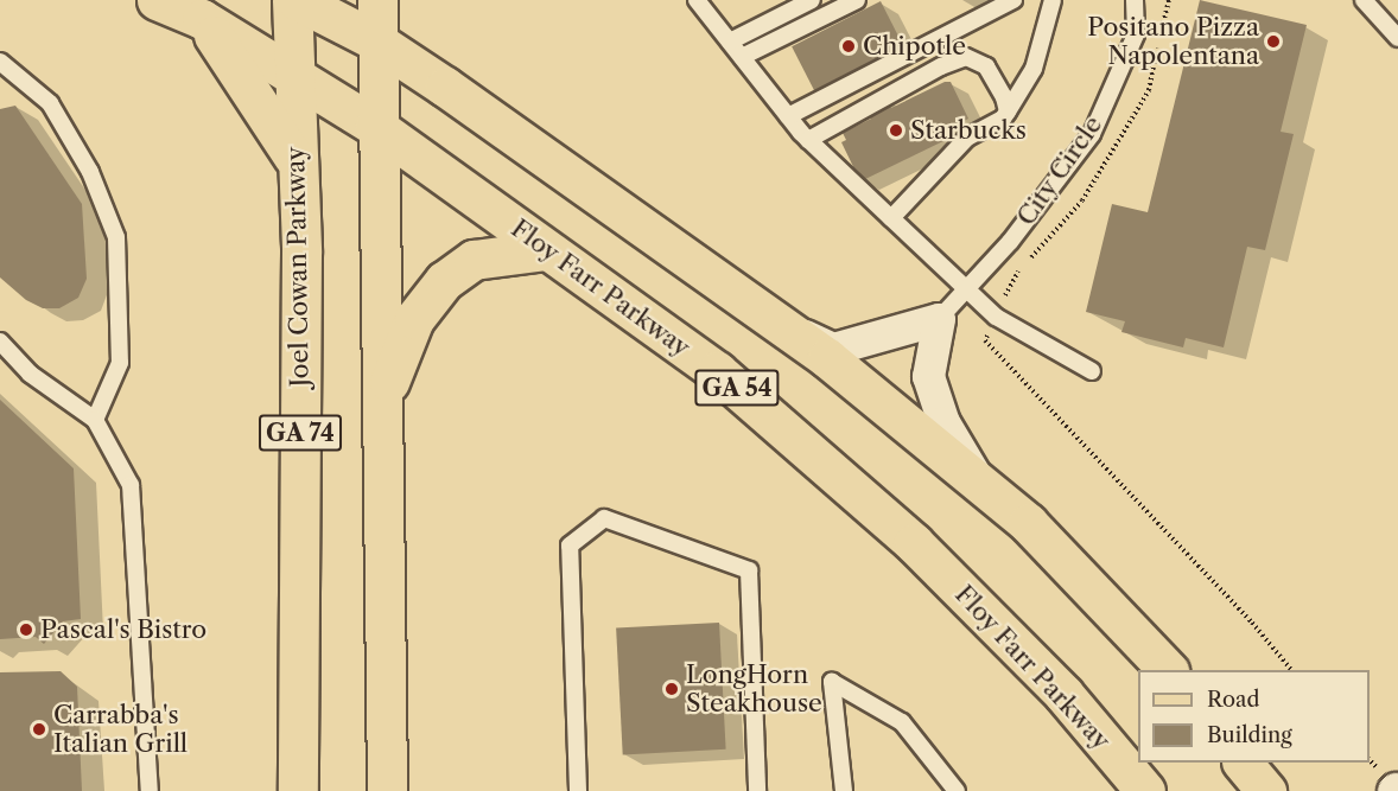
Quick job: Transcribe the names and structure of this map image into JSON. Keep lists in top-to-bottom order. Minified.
{"streets":{"main road":["Joel Cowan Parkway","Floy Farr Parkway","GA 54","GA 74"],"street":["City Circle"]},"crossings":[["City Circle","GA 54"],["Joel Cowan Parkway","Floy Farr Parkway"],["Joel Cowan Parkway","GA 54"]],"places":["Positano Pizza Napolentana","Chipotle","Starbucks","Pascal's Bistro","LongHorn Steakhouse","Carrabba's Italian Grill"],"legend":["Road","Building"]}
